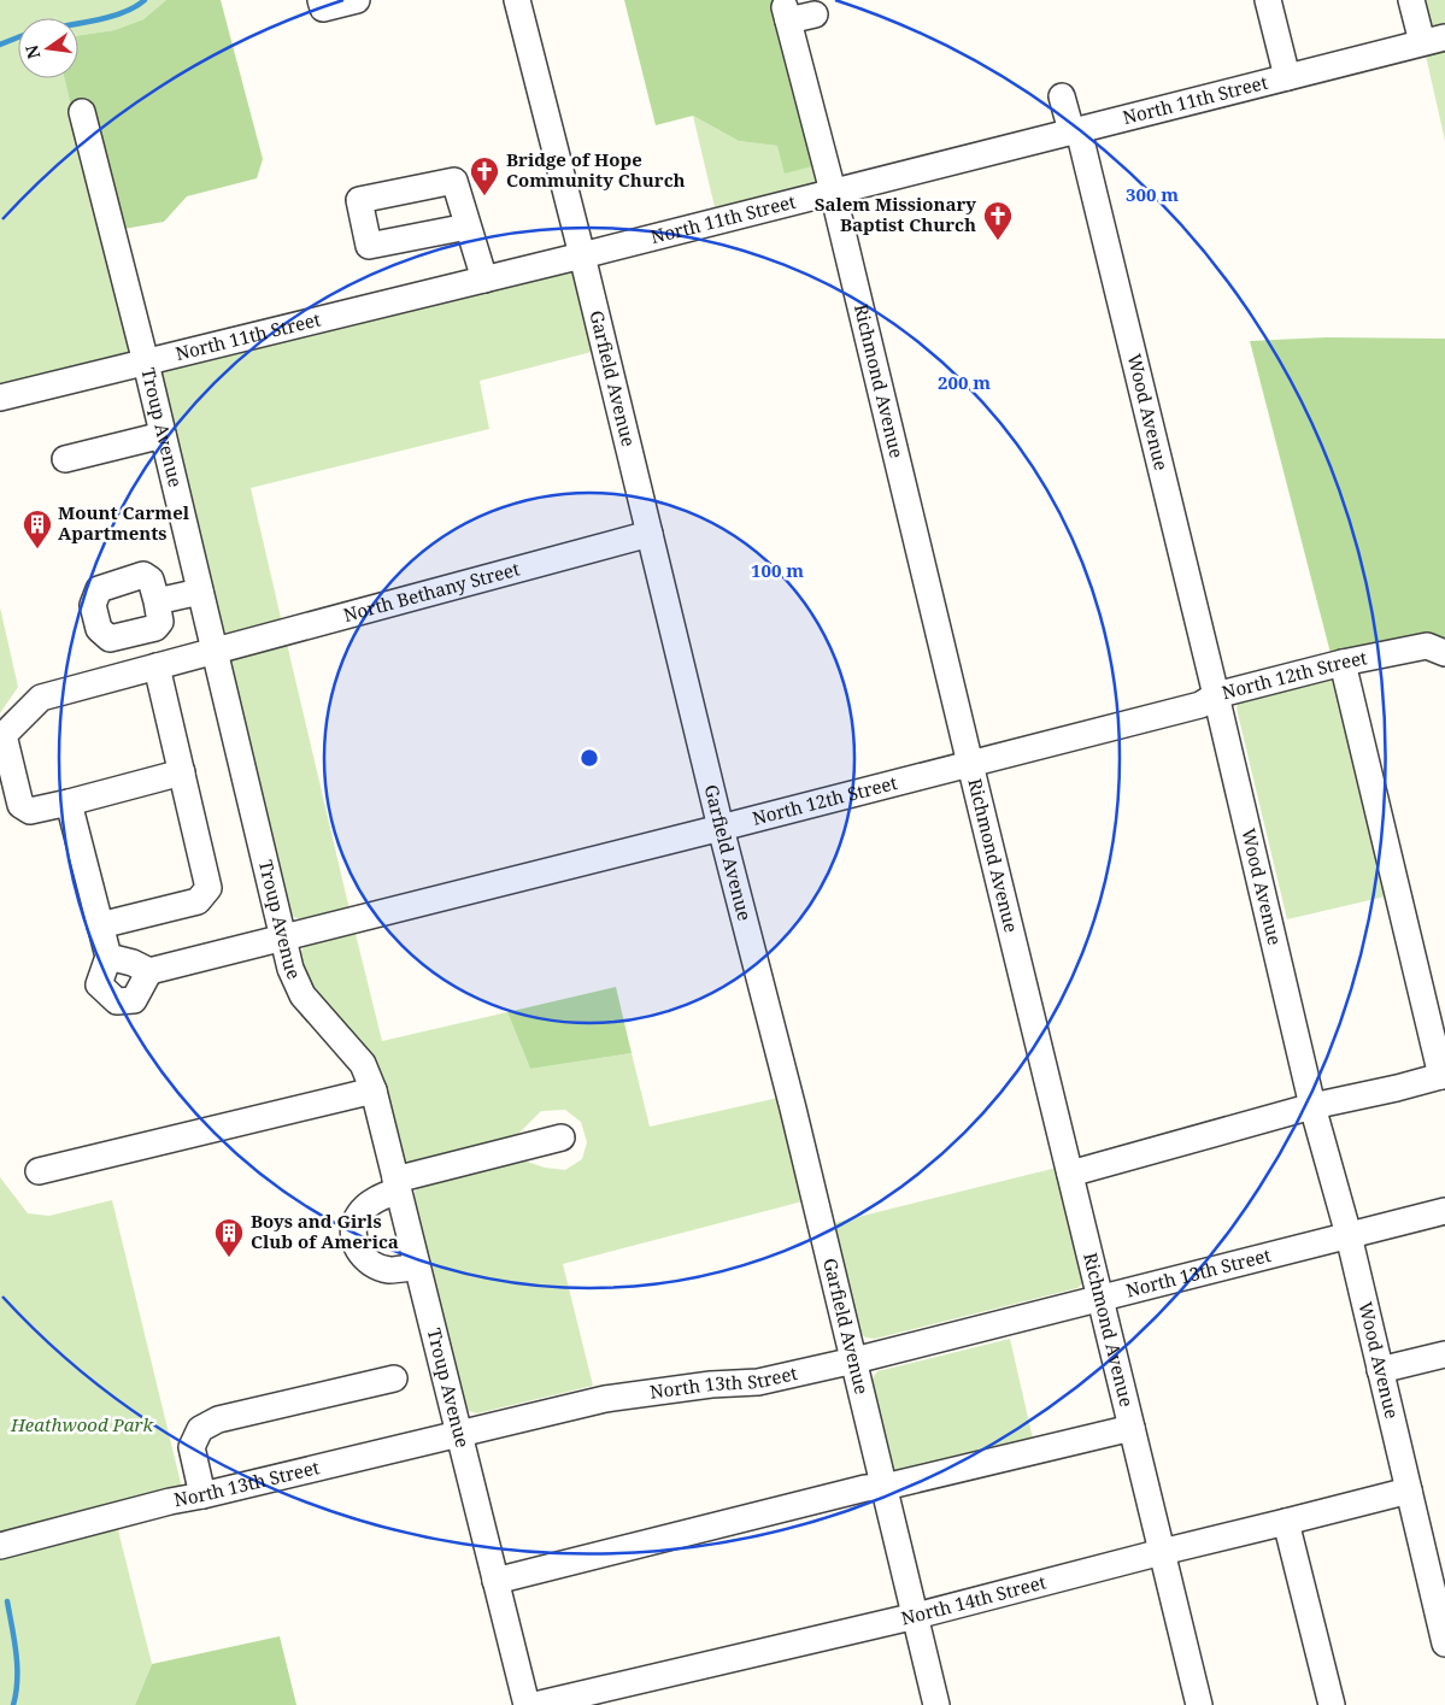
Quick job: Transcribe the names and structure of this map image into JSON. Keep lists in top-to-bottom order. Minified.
{"streets":{"street":["North 11th Street","Garfield Avenue","Richmond Avenue","Wood Avenue","Troup Avenue","North Bethany Street","North 12th Street","North 13th Street","North 14th Street"]},"crossings":[["North 11th Street","Garfield Avenue"],["North 11th Street","Richmond Avenue"],["North 11th Street","Wood Avenue"],["North 11th Street","Troup Avenue"],["Garfield Avenue","North Bethany Street"],["Garfield Avenue","North 12th Street"],["Garfield Avenue","North 13th Street"],["Garfield Avenue","North 14th Street"],["Richmond Avenue","North 12th Street"],["Richmond Avenue","North 13th Street"],["Richmond Avenue","North 14th Street"],["Wood Avenue","North 12th Street"],["Wood Avenue","North 13th Street"],["Wood Avenue","North 14th Street"],["Troup Avenue","North Bethany Street"],["Troup Avenue","North 12th Street"],["Troup Avenue","North 13th Street"]],"parks":["Heathwood Park"],"places":{"church":["Bridge of Hope Community Church","Salem Missionary Baptist Church"],"building":["Mount Carmel Apartments","Boys and Girls Club of America"]},"north":"left","rings":["300 m","200 m","100 m"]}
